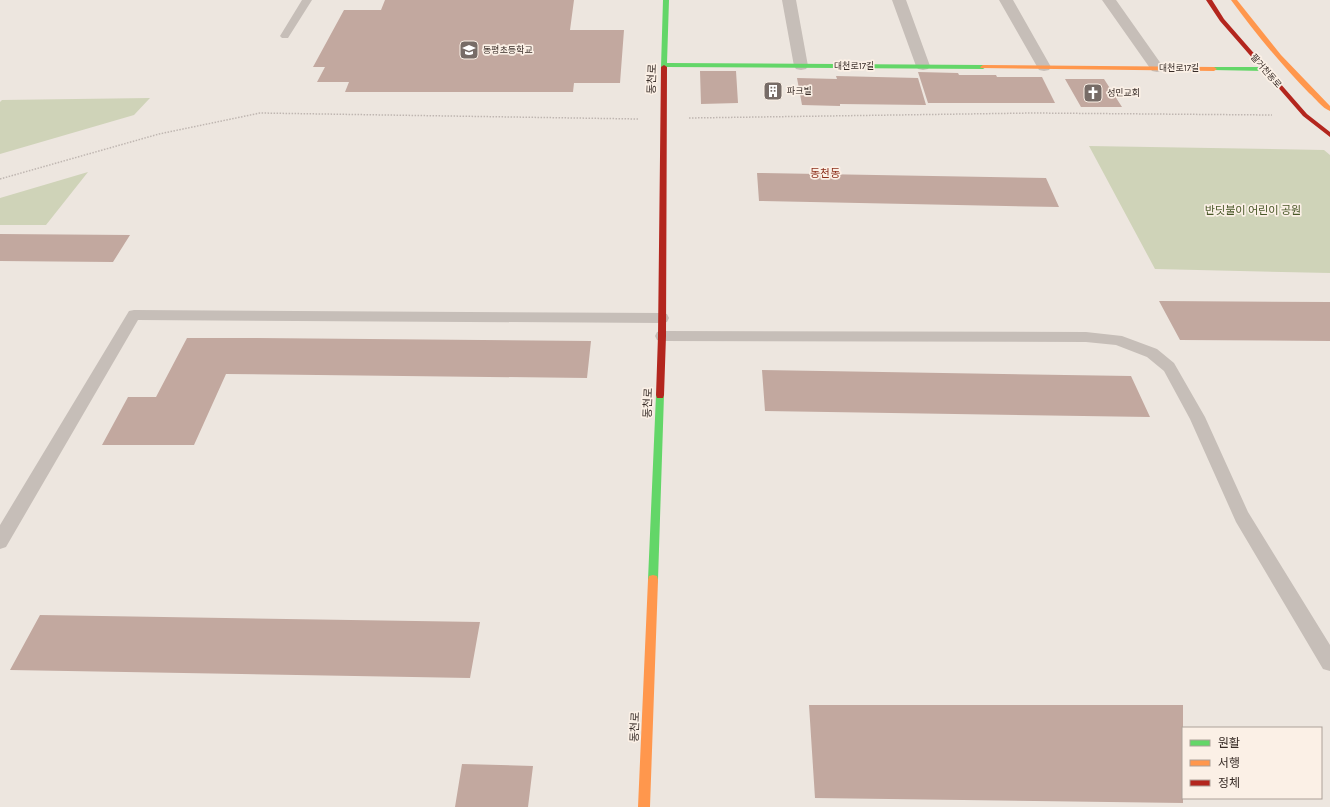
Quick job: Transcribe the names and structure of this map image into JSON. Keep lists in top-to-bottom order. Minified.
{"streets":{"street":["대천로17길","팔거천동로","동천로"]},"crossings":[["대천로17길","팔거천동로"],["대천로17길","동천로"]],"districts":["동천동"],"parks":["반딧불이 어린이 공원"],"places":{"school or university":["동평초등학교"],"building":["파크빌"],"church":["성민교회"]},"legend":["원활","서행","정체"]}
